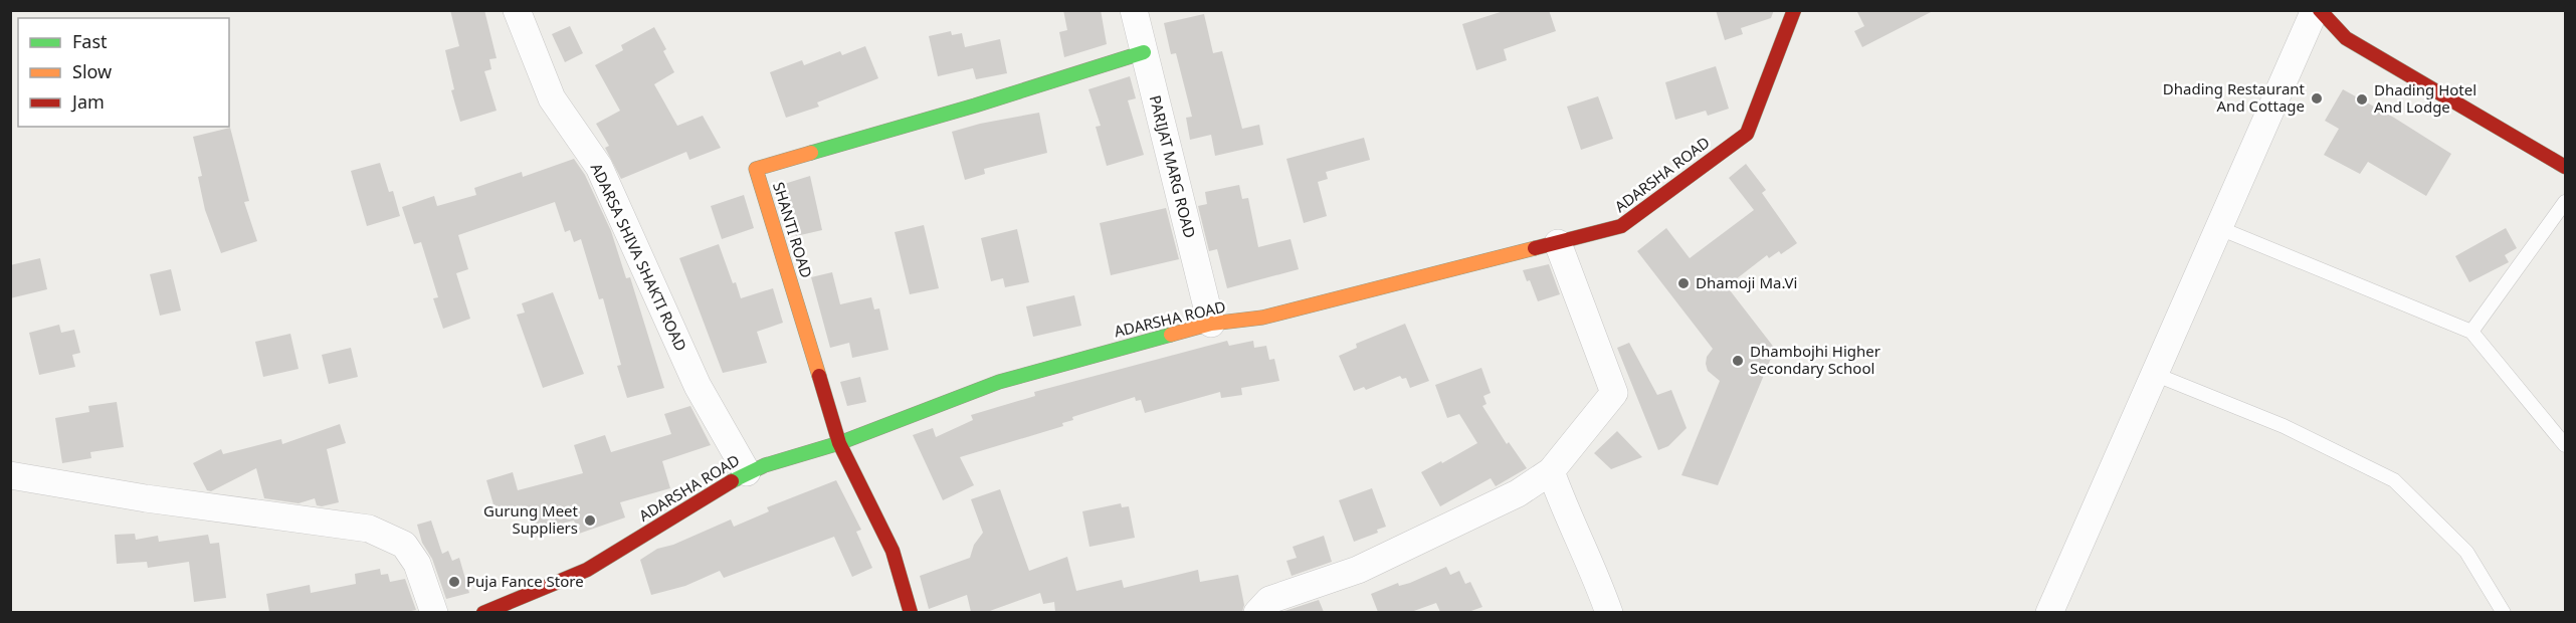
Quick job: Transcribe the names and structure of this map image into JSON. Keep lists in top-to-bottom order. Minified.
{"streets":{"main road":["ADARSHA ROAD","SHANTI ROAD"],"street":["PARIJAT MARG ROAD","ADARSA SHIVA SHAKTI ROAD"]},"crossings":[["PARIJAT MARG ROAD","ADARSHA ROAD"],["PARIJAT MARG ROAD","SHANTI ROAD"],["ADARSHA ROAD","SHANTI ROAD"],["ADARSHA ROAD","ADARSA SHIVA SHAKTI ROAD"]],"places":["Dhading Restaurant And Cottage","Dhading Hotel And Lodge","Dhamoji Ma.Vi","Dhambojhi Higher Secondary School","Gurung Meet Suppliers","Puja Fance Store"],"legend":["Fast","Slow","Jam"]}
